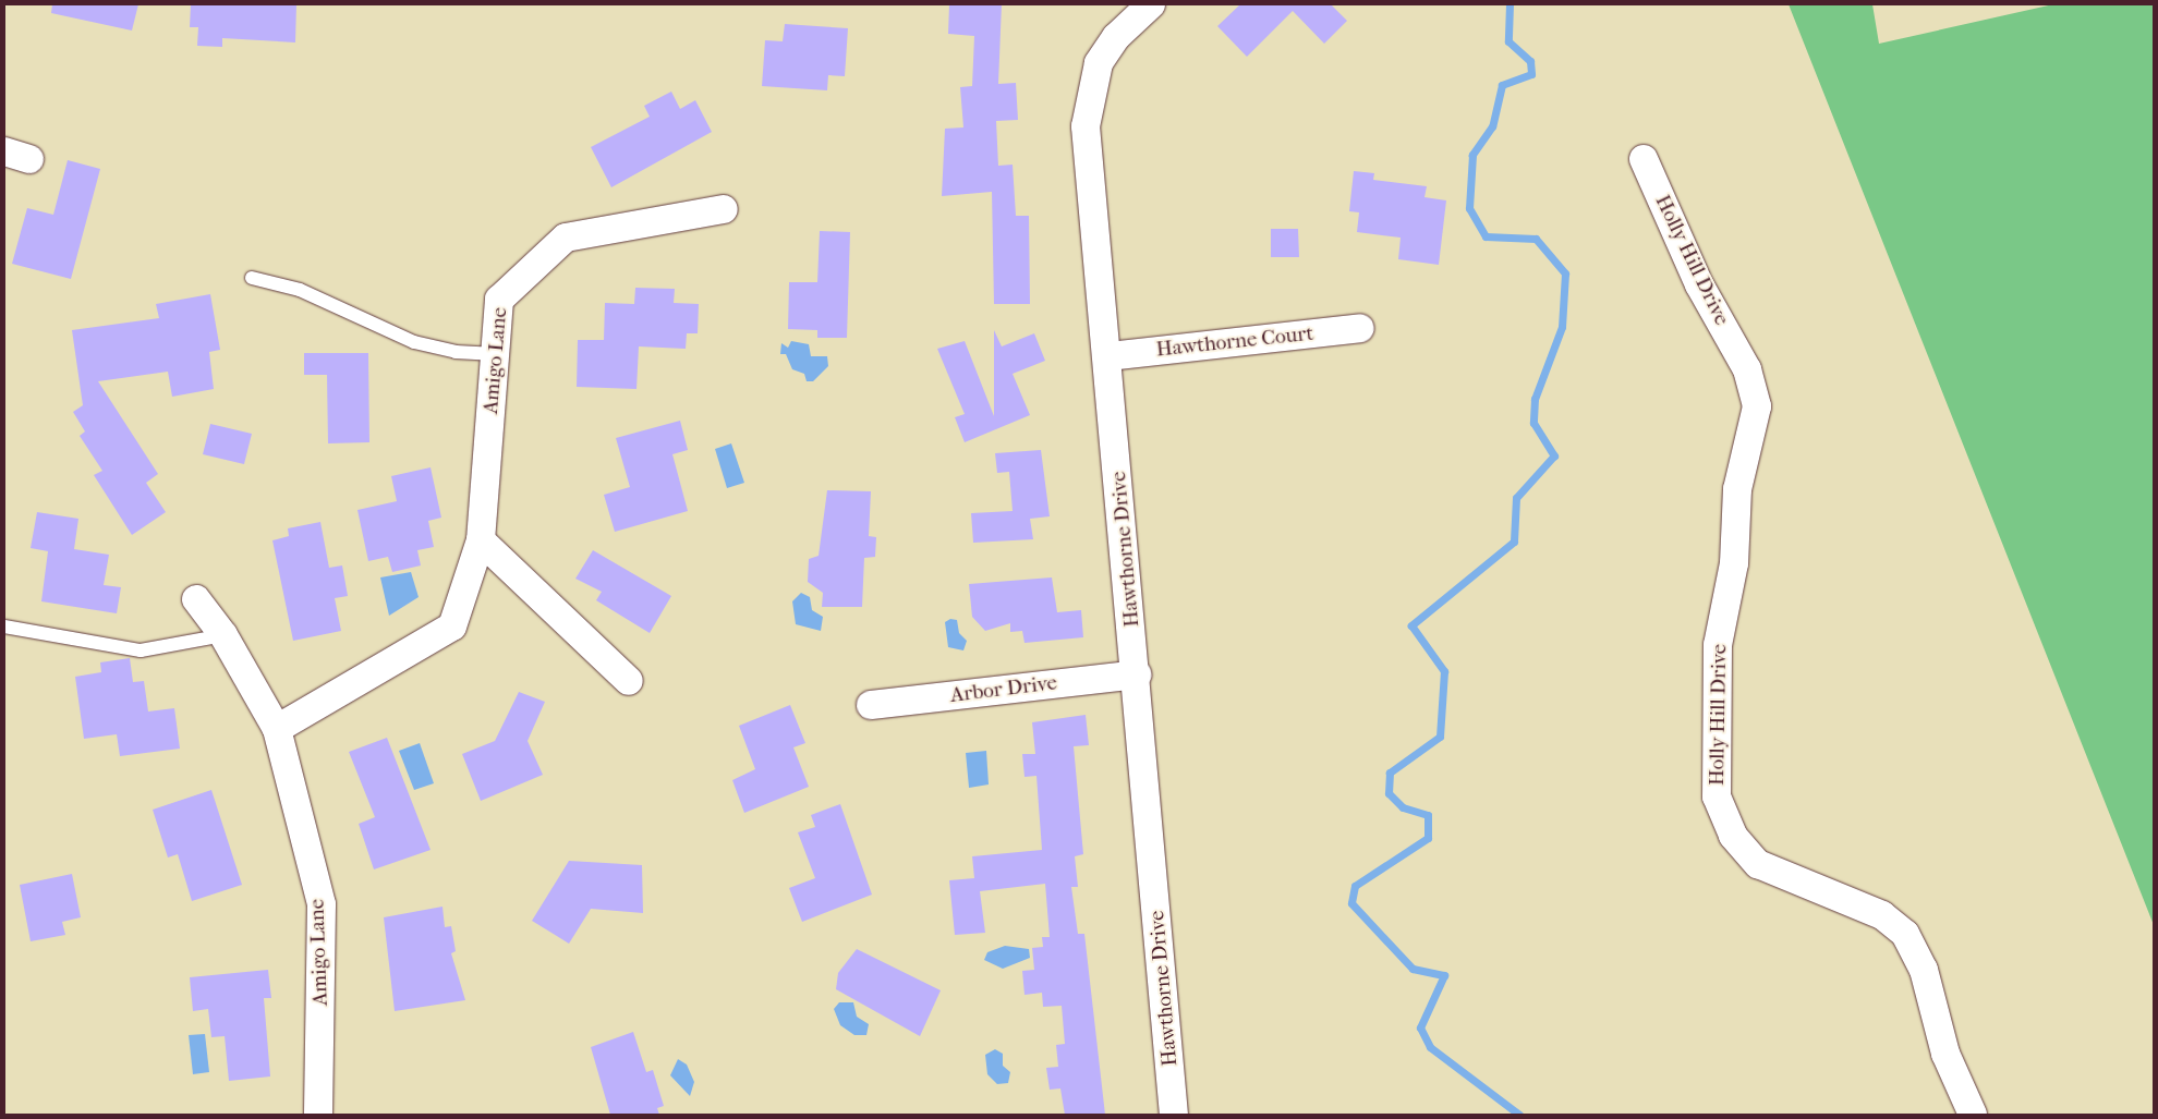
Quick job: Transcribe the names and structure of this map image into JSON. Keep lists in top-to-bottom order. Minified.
{"streets":{"street":["Holly Hill Drive","Hawthorne Court","Amigo Lane","Hawthorne Drive","Arbor Drive"]},"crossings":[["Hawthorne Court","Hawthorne Drive"],["Hawthorne Drive","Arbor Drive"]]}
